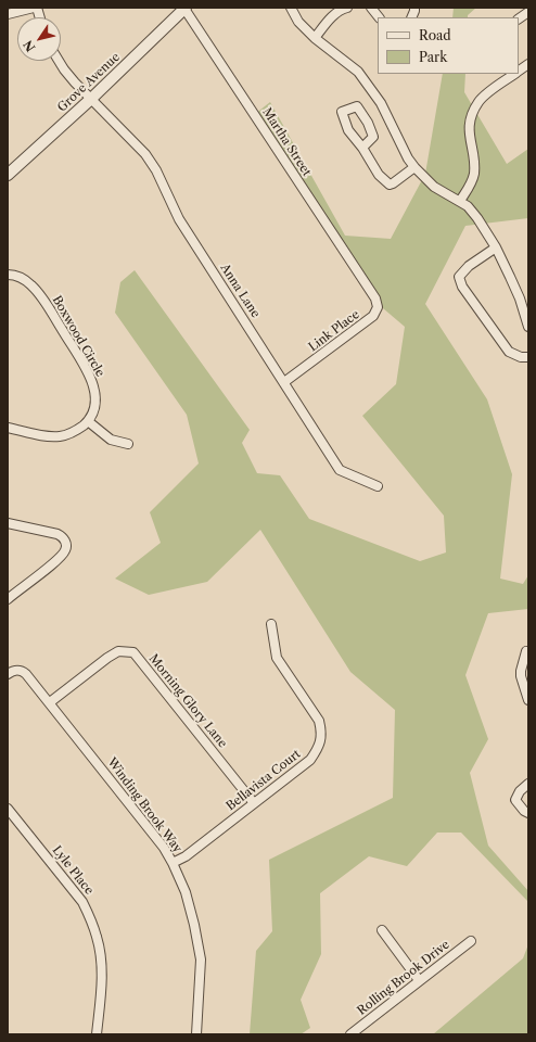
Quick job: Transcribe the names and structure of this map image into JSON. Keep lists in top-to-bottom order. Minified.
{"streets":{"street":["Grove Avenue","Martha Street","Anna Lane","Link Place","Boxwood Circle","Morning Glory Lane","Bellavista Court","Winding Brook Way","Lyle Place","Rolling Brook Drive"]},"crossings":[["Grove Avenue","Martha Street"],["Grove Avenue","Anna Lane"],["Martha Street","Link Place"],["Anna Lane","Link Place"],["Morning Glory Lane","Bellavista Court"],["Morning Glory Lane","Winding Brook Way"],["Bellavista Court","Winding Brook Way"]],"legend":["Road","Park"],"north":"bottom left"}
